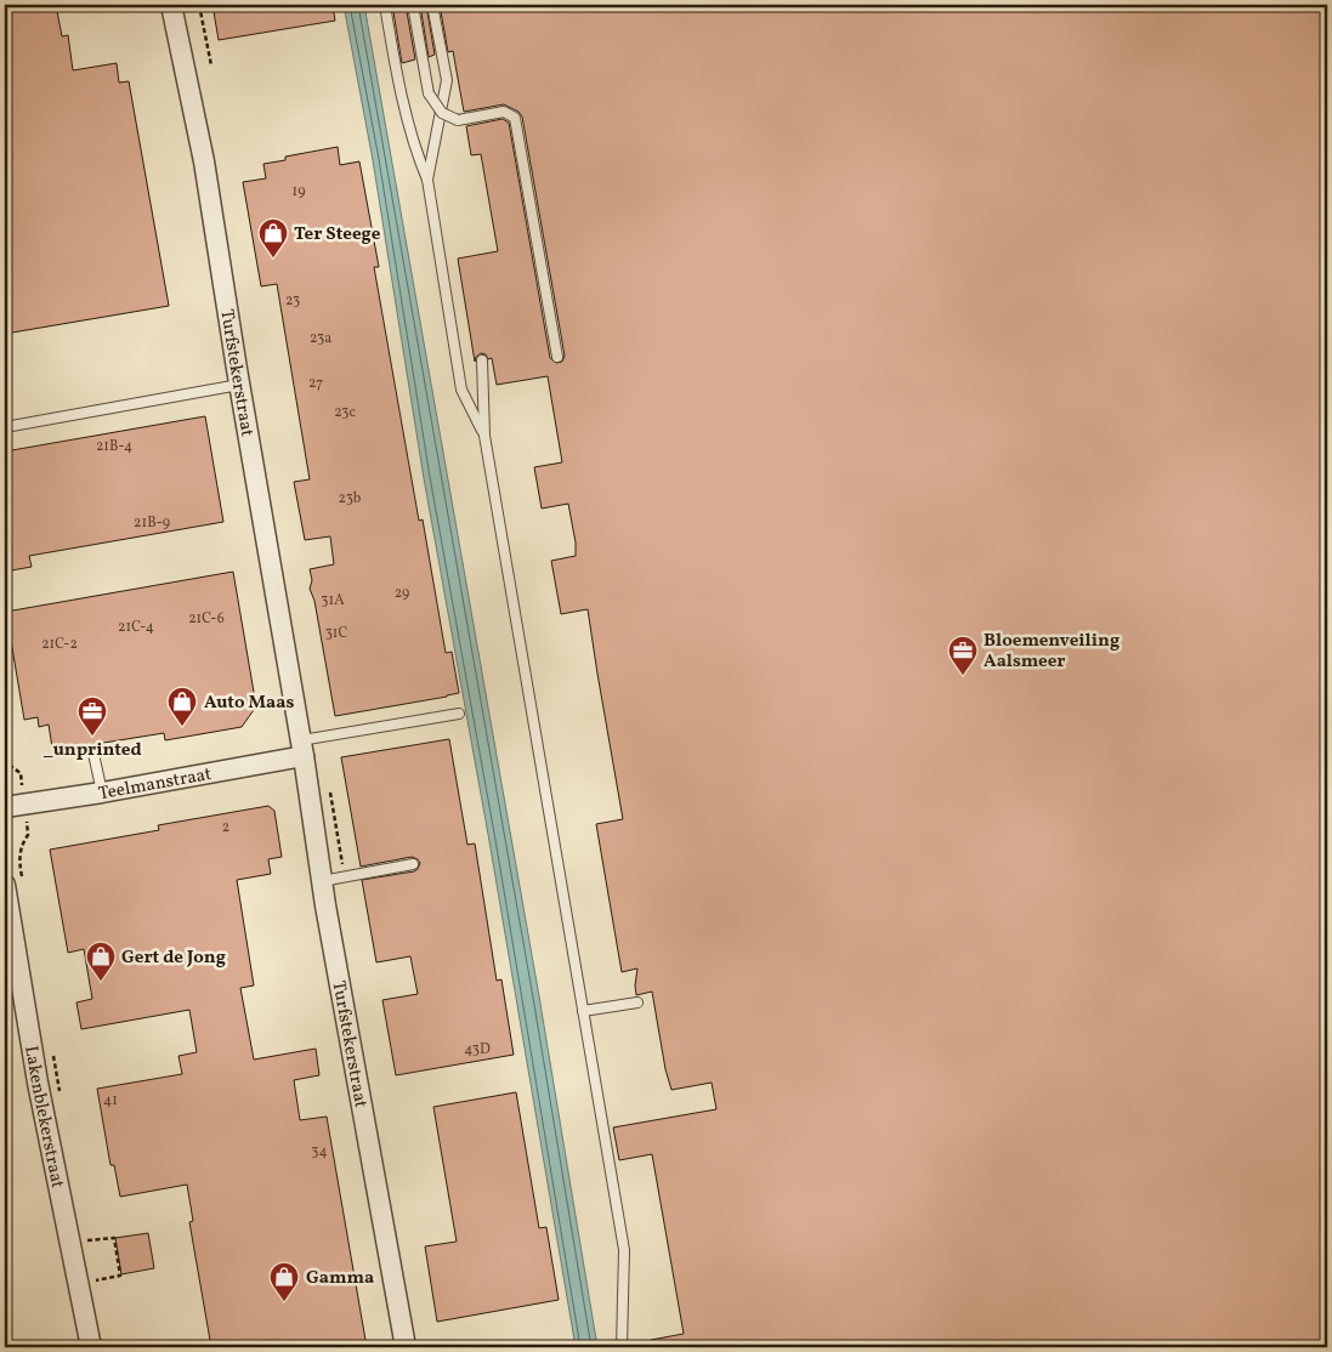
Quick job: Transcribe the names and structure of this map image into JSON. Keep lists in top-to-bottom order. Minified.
{"streets":{"street":["Turfstekerstraat","Teelmanstraat","Lakenblekerstraat"]},"crossings":[["Turfstekerstraat","Teelmanstraat"]],"places":{"shop":["Ter Steege","Auto Maas","Gert de Jong","Gamma"],"office":["Bloemenveiling Aalsmeer","_unprinted"]},"house_numbers":["19","23","23a","27","23c","21B-4","23b","21B-9","29","31A","21C-6","21C-4","31C","21C-2","2","43D","41","34"]}
